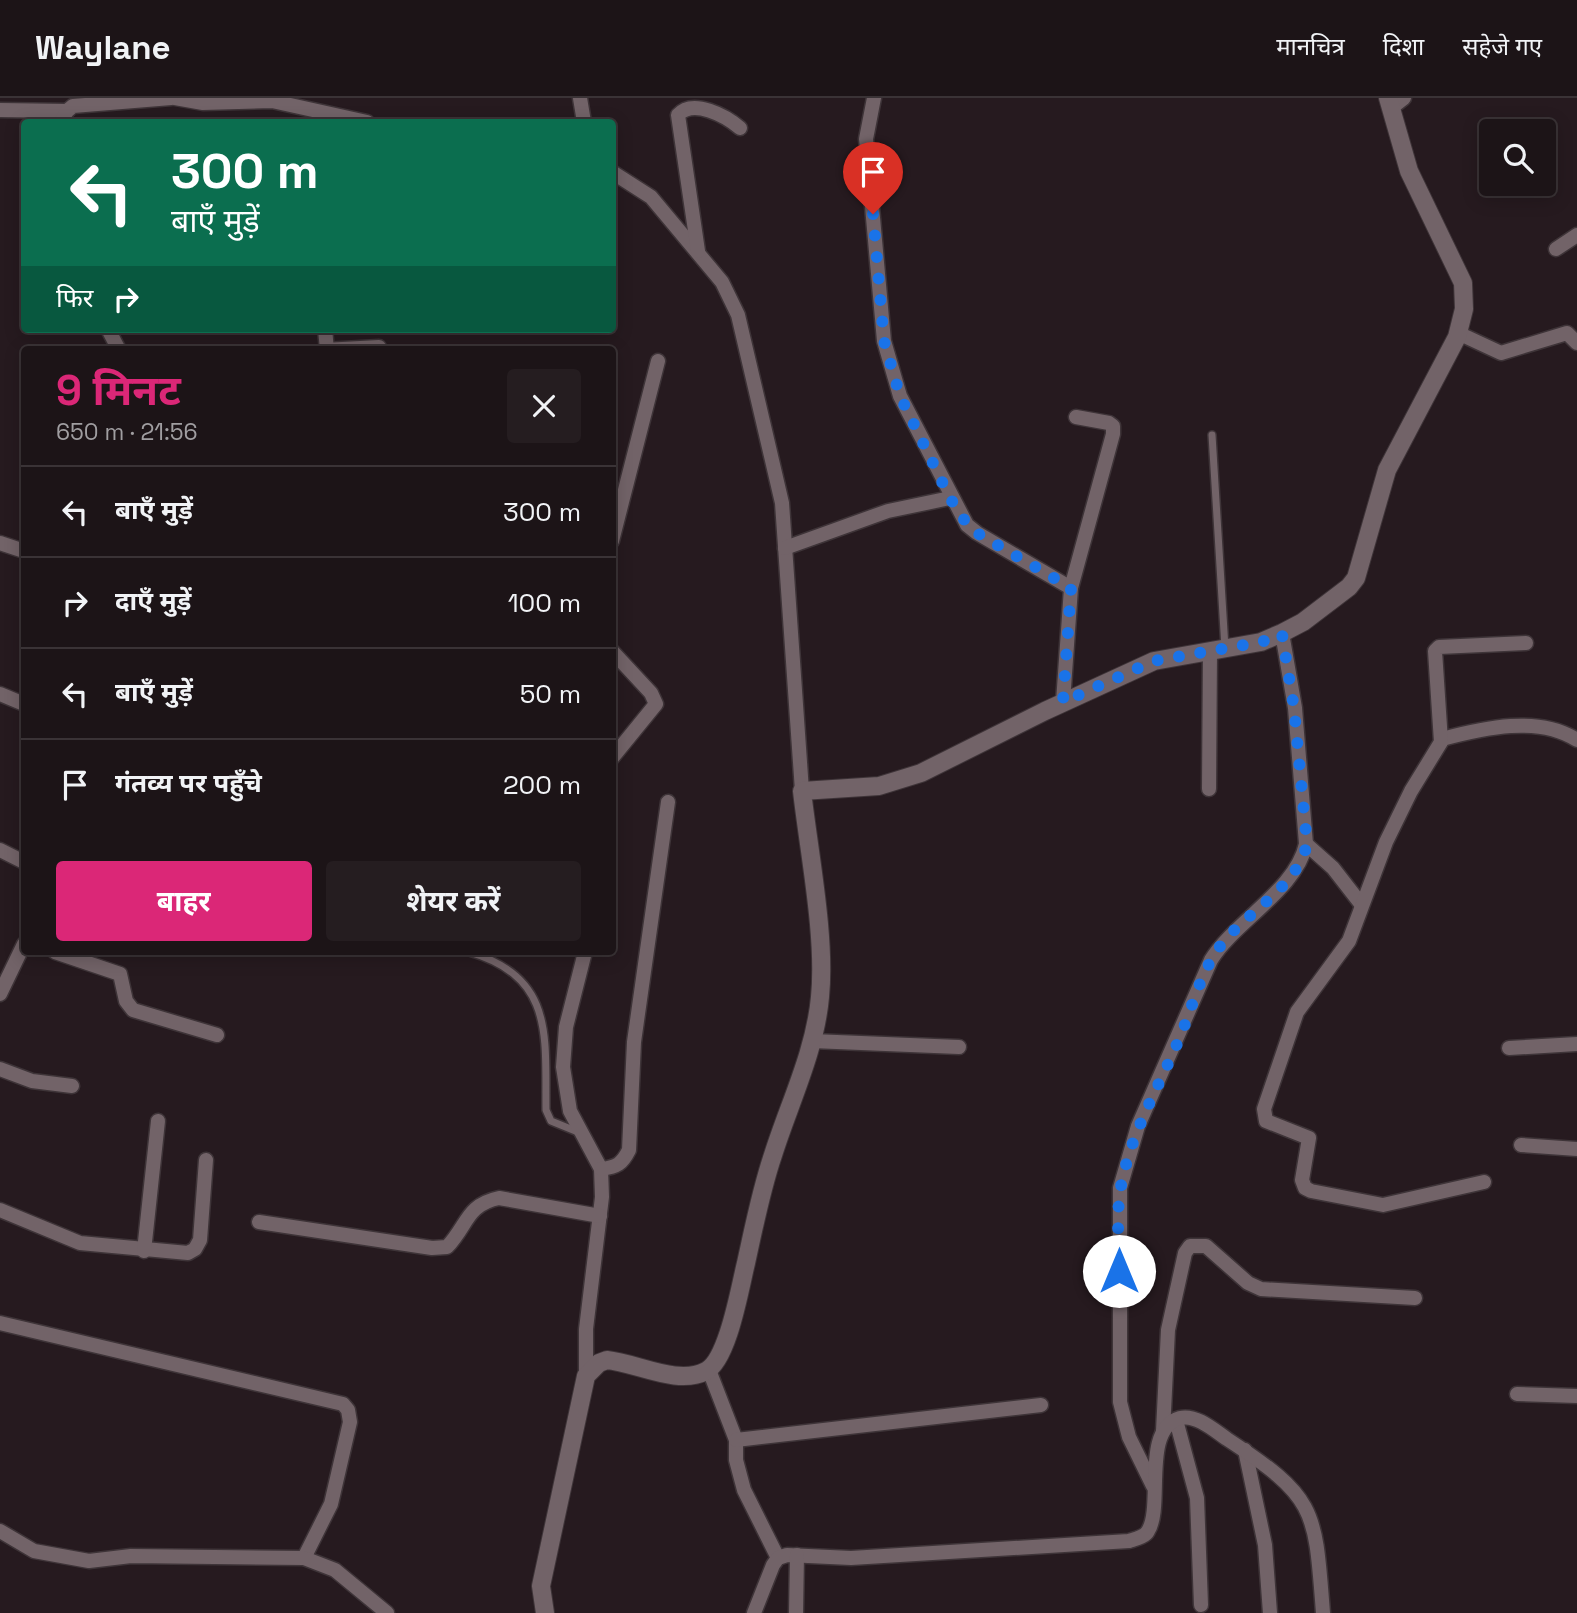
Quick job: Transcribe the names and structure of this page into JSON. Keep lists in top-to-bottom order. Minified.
{"page":{"header":"Waylane","nav":["मानचित्र","दिशा","सहेजे गए"],"turn":["300 m","बाएँ मुड़ें"],"then":"फिर","heading":["9 मिनट","650 m · 21:56"],"list":[{"name":"बाएँ मुड़ें","value":"300 m"},{"name":"दाएँ मुड़ें","value":"100 m"},{"name":"बाएँ मुड़ें","value":"50 m"},{"name":"गंतव्य पर पहुँचे","value":"200 m"}],"buttons":["बाहर","शेयर करें"]}}
